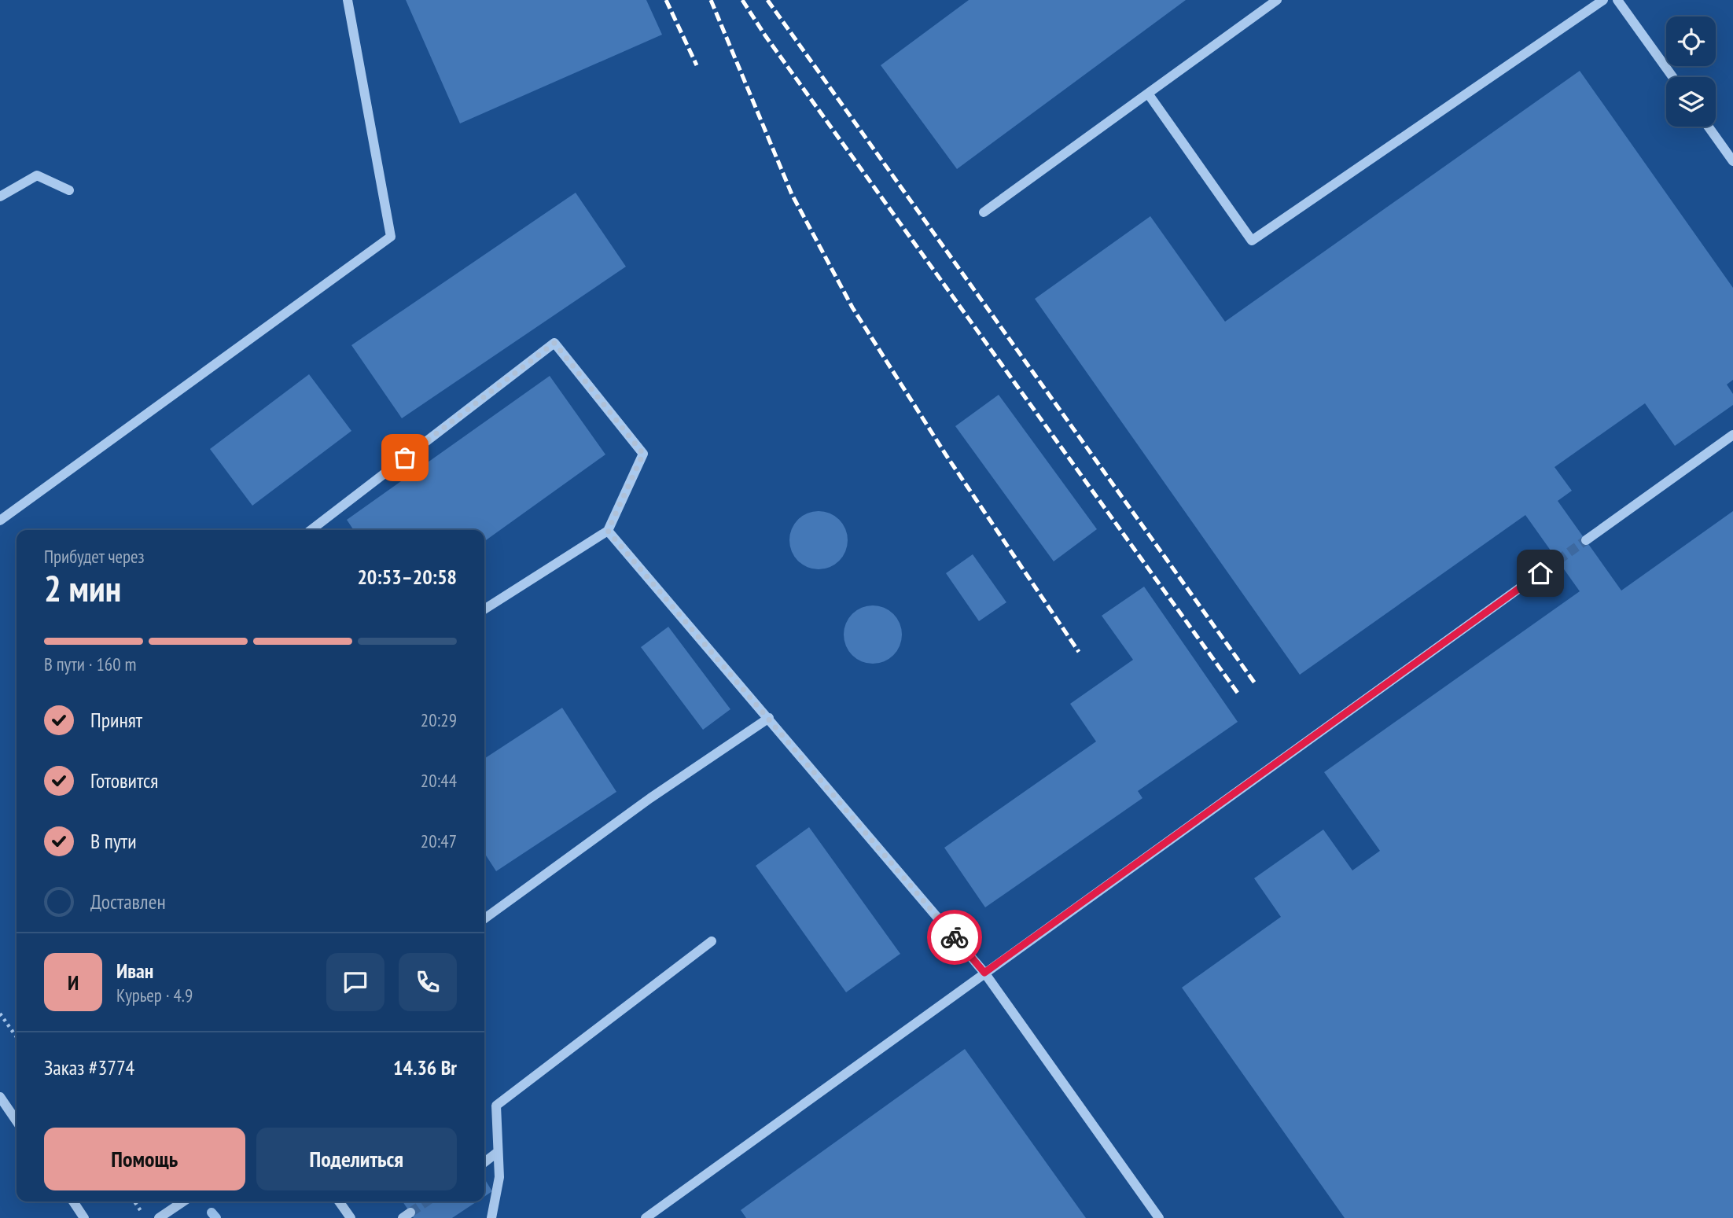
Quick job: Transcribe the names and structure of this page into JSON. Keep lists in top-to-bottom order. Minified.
{"page":{"heading":["2 мин","Прибудет через","20:53–20:58"],"panel":["Иван","Курьер · 4.9","Заказ #3774","14.36 Br"],"bar":"В пути · 160 m","list":[["Принят","20:29"],["Готовится","20:44"],["В пути","20:47"],"Доставлен"],"round":"И","buttons":["Помощь","Поделиться"]}}
